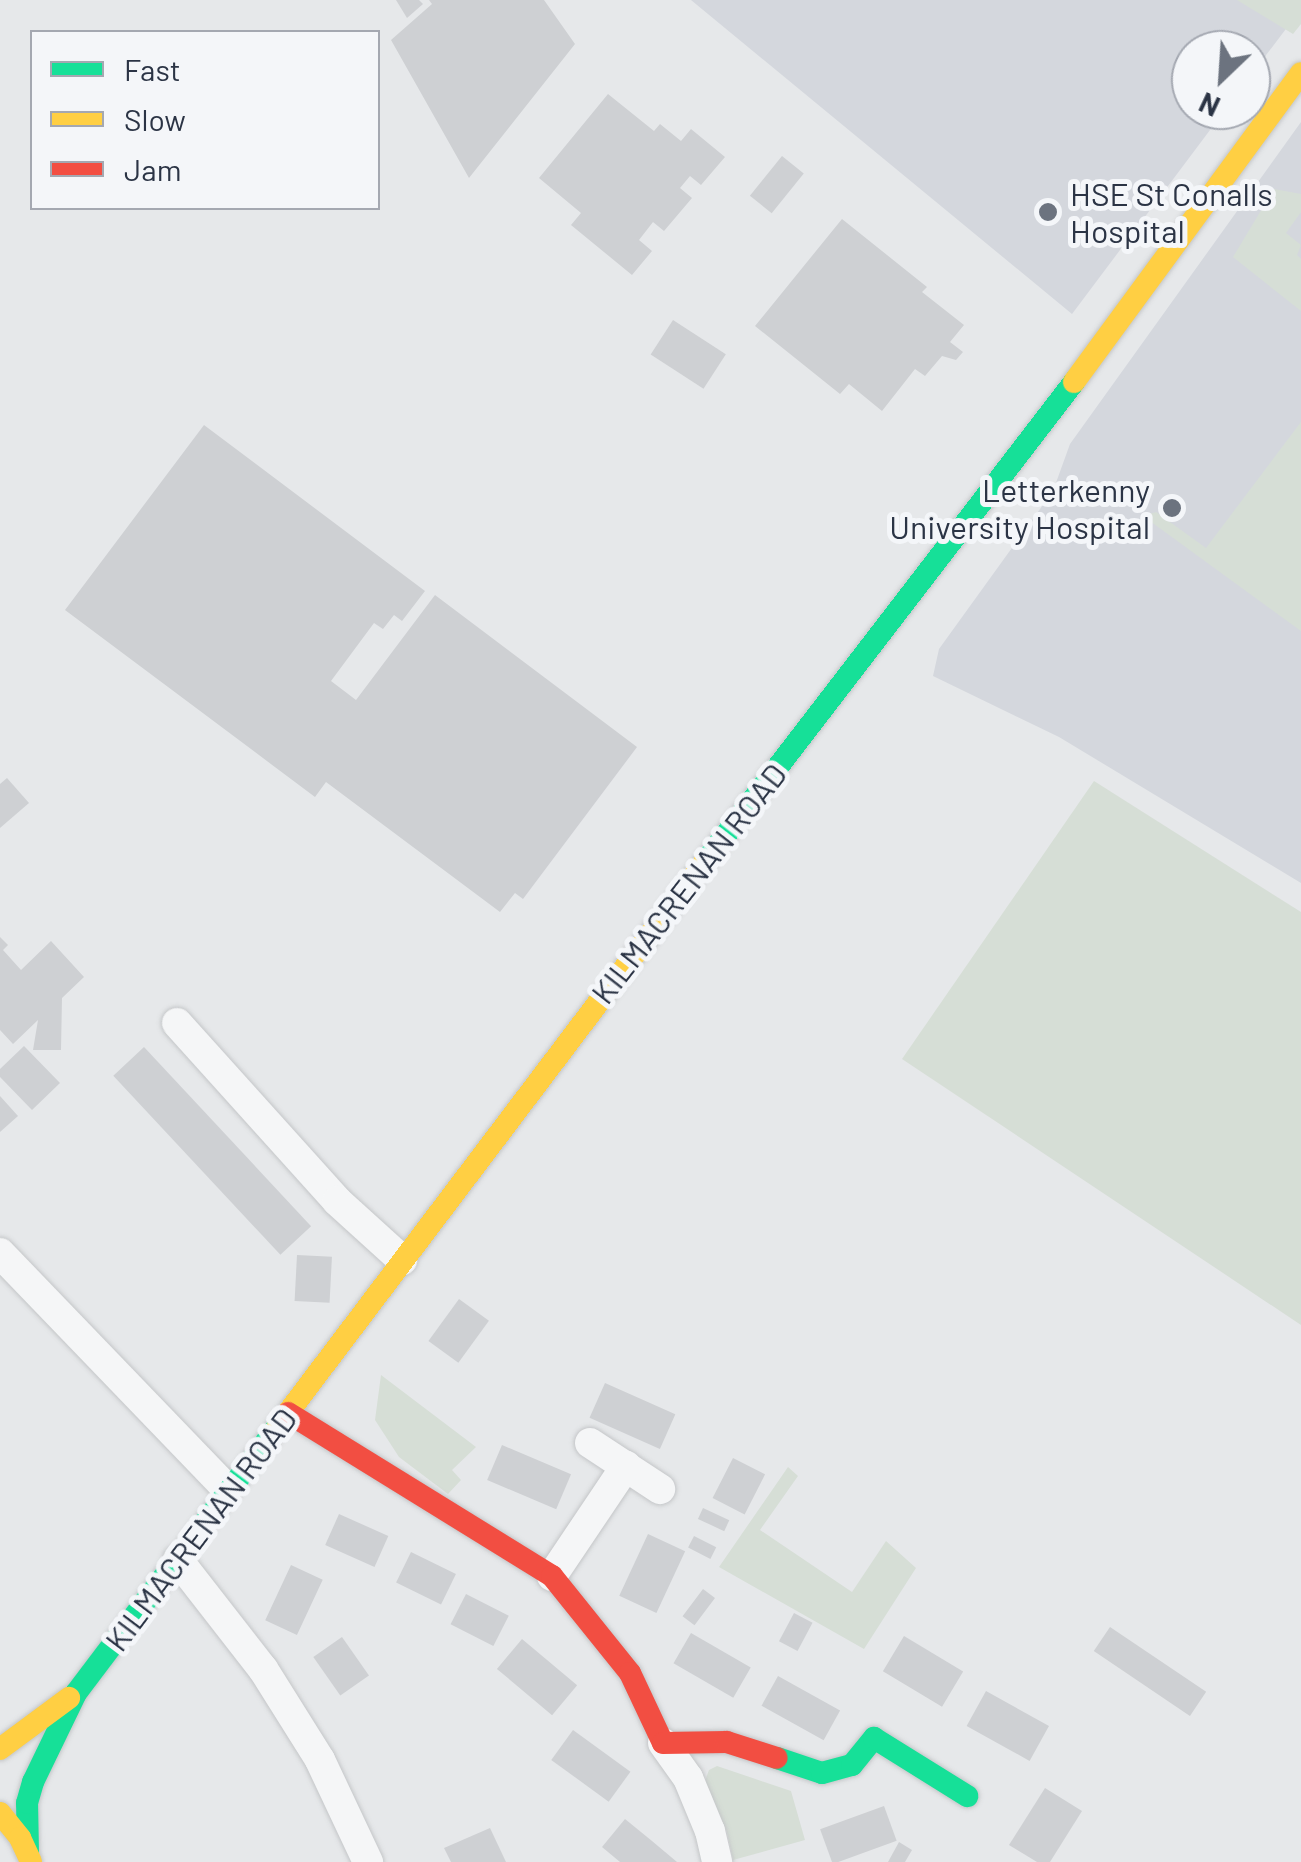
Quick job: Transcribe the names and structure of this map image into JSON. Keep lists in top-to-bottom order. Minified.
{"streets":{"main road":["KILMACRENAN ROAD"]},"places":["HSE St Conalls Hospital","Letterkenny University Hospital"],"legend":["Fast","Slow","Jam"],"north":"bottom left"}
